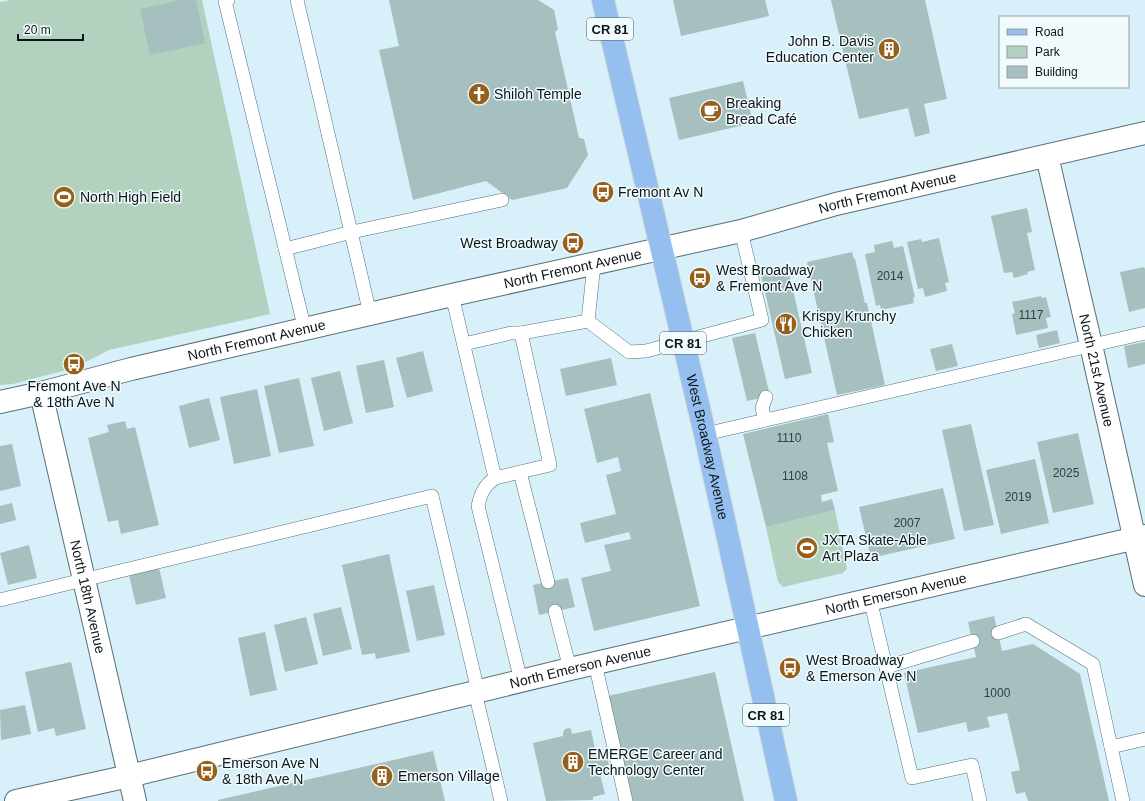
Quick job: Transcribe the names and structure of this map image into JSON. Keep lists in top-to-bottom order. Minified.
{"streets":{"main road":["CR 81","West Broadway Avenue"],"street":["North Fremont Avenue","North 21st Avenue","North Emerson Avenue","North 18th Avenue"]},"crossings":[["North Fremont Avenue","North 21st Avenue"],["North Fremont Avenue","West Broadway Avenue"],["North Fremont Avenue","North 18th Avenue"],["North 21st Avenue","North Emerson Avenue"],["West Broadway Avenue","North Emerson Avenue"],["North Emerson Avenue","North 18th Avenue"]],"places":{"building":["John B. Davis Education Center","EMERGE Career and Technology Center","Emerson Village"],"church":["Shiloh Temple"],"cafe":["Breaking Bread Café"],"bus stop":["Fremont Av N","West Broadway","West Broadway & Fremont Ave N","Fremont Ave N & 18th Ave N","West Broadway & Emerson Ave N","Emerson Ave N & 18th Ave N"],"sports":["North High Field","JXTA Skate-Able Art Plaza"],"restaurant":["Krispy Krunchy Chicken"]},"house_numbers":["2014","1117","1110","2025","1108","2019","2007","1000"],"legend":["Road","Park","Building"],"scale_bar":"20 m"}
